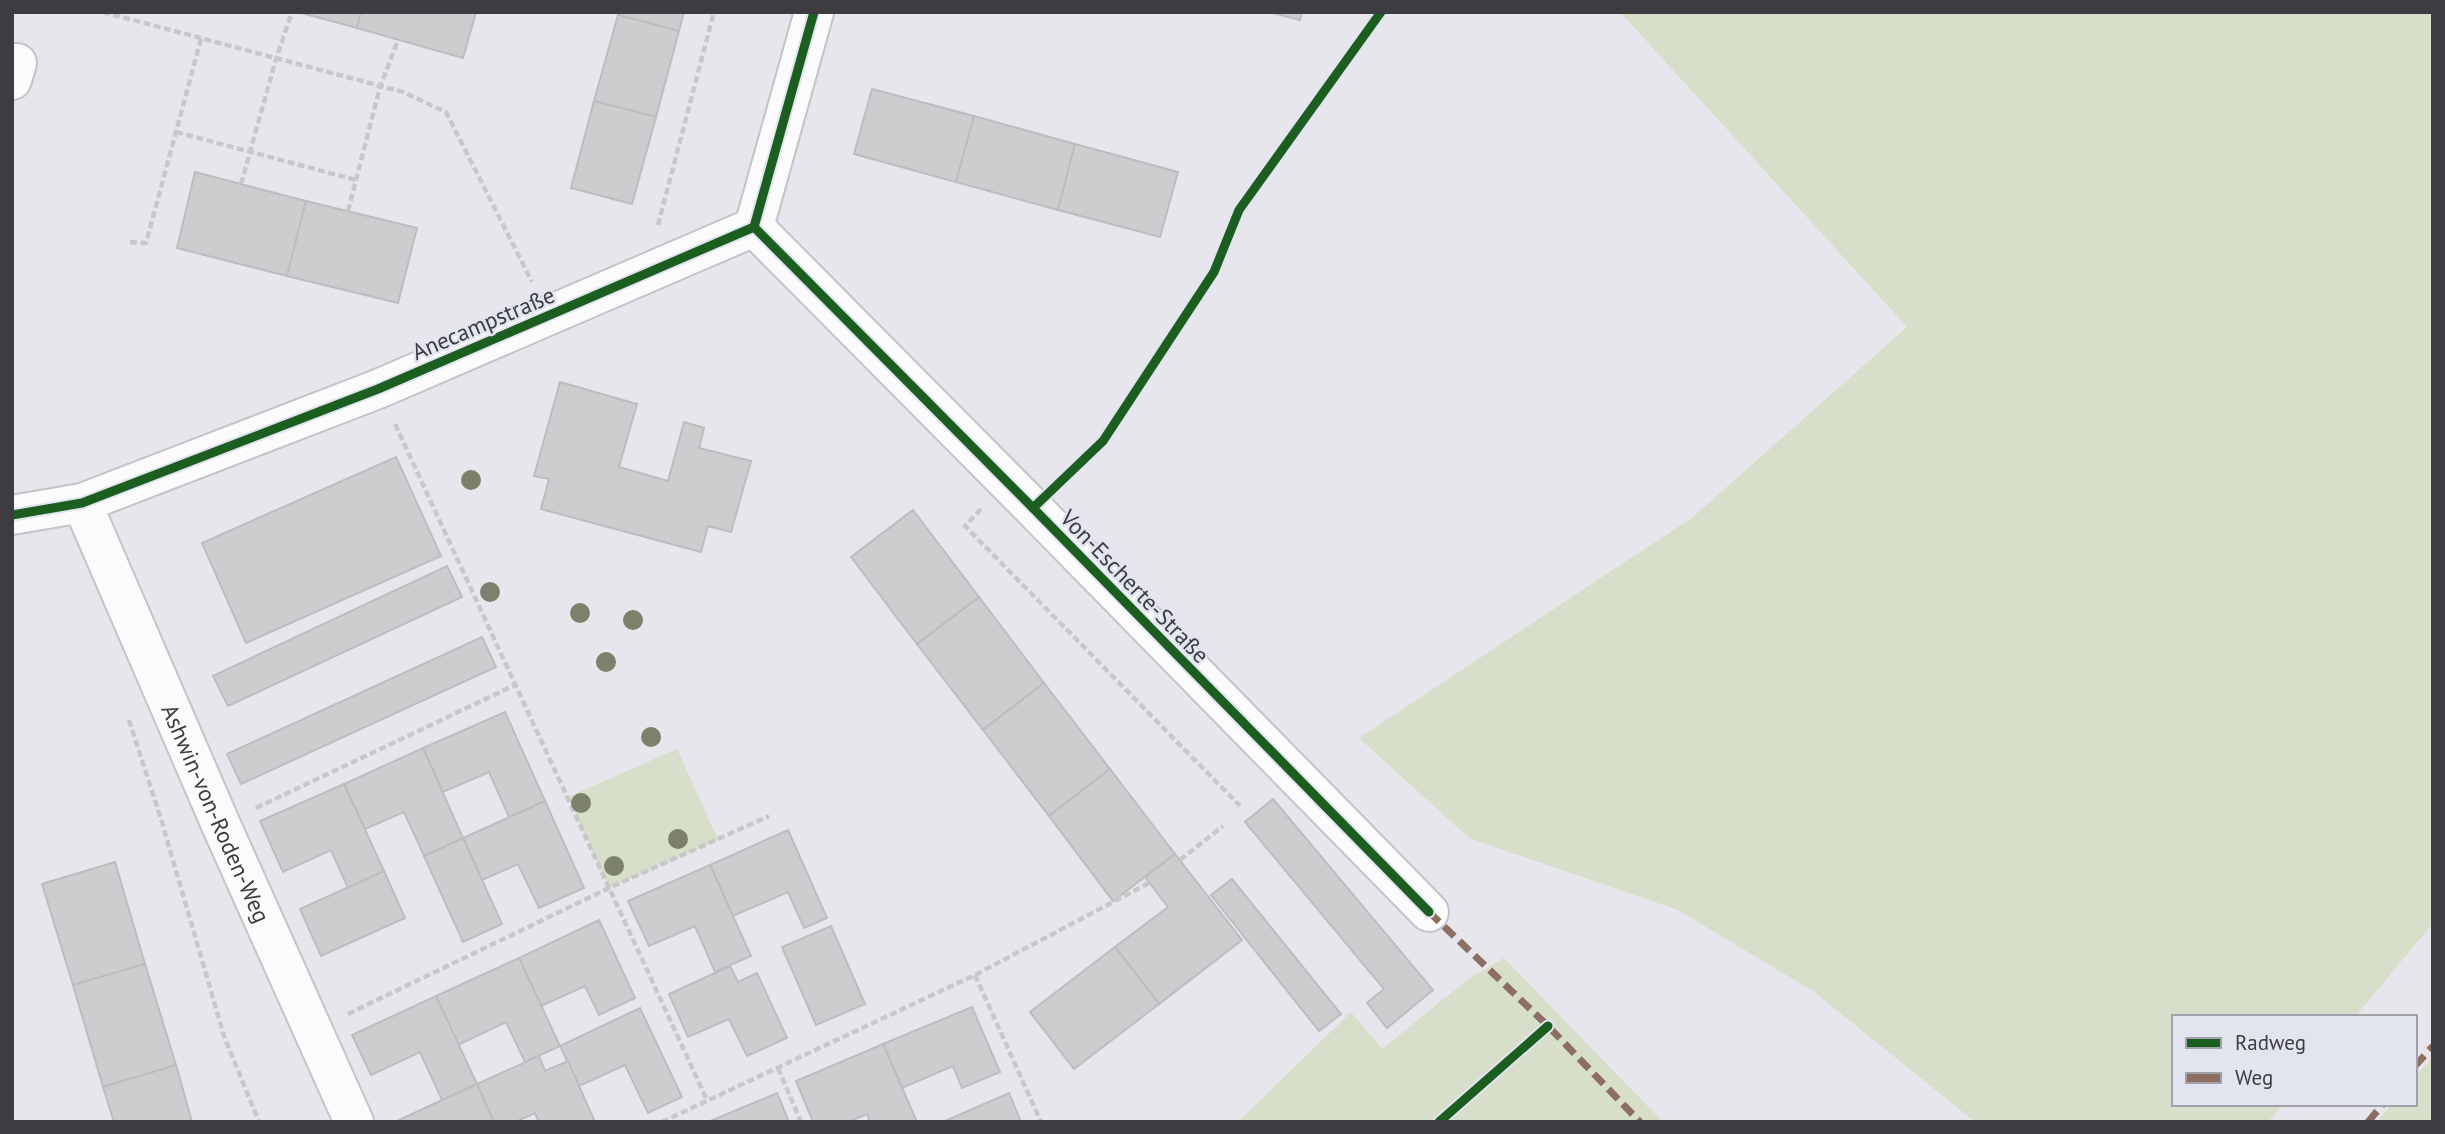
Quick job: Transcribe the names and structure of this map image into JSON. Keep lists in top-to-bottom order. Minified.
{"streets":{"street":["Anecampstraße","Von-Escherte-Straße","Ashwin-von-Roden-Weg"]},"crossings":[["Anecampstraße","Von-Escherte-Straße"],["Anecampstraße","Ashwin-von-Roden-Weg"]],"legend":["Radweg","Weg"]}
